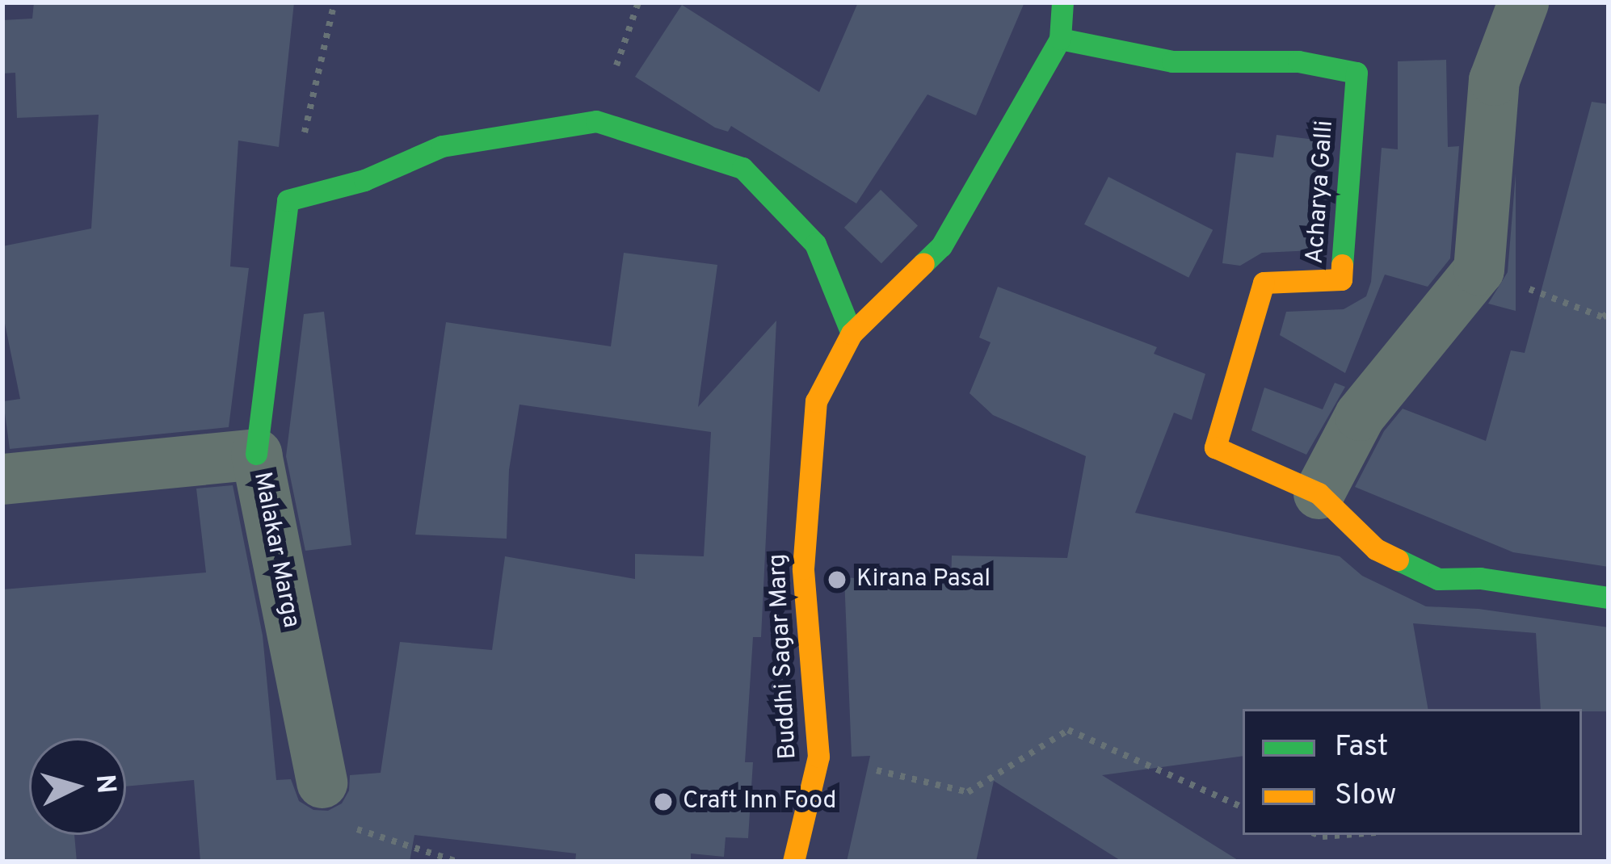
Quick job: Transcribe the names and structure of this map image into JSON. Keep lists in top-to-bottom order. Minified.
{"streets":{"street":["Acharya Galli","Malakar Marga","Buddhi Sagar Marg"]},"crossings":[["Acharya Galli","Buddhi Sagar Marg"]],"places":["Kirana Pasal","Craft Inn Food"],"legend":["Fast","Slow"],"north":"right"}
